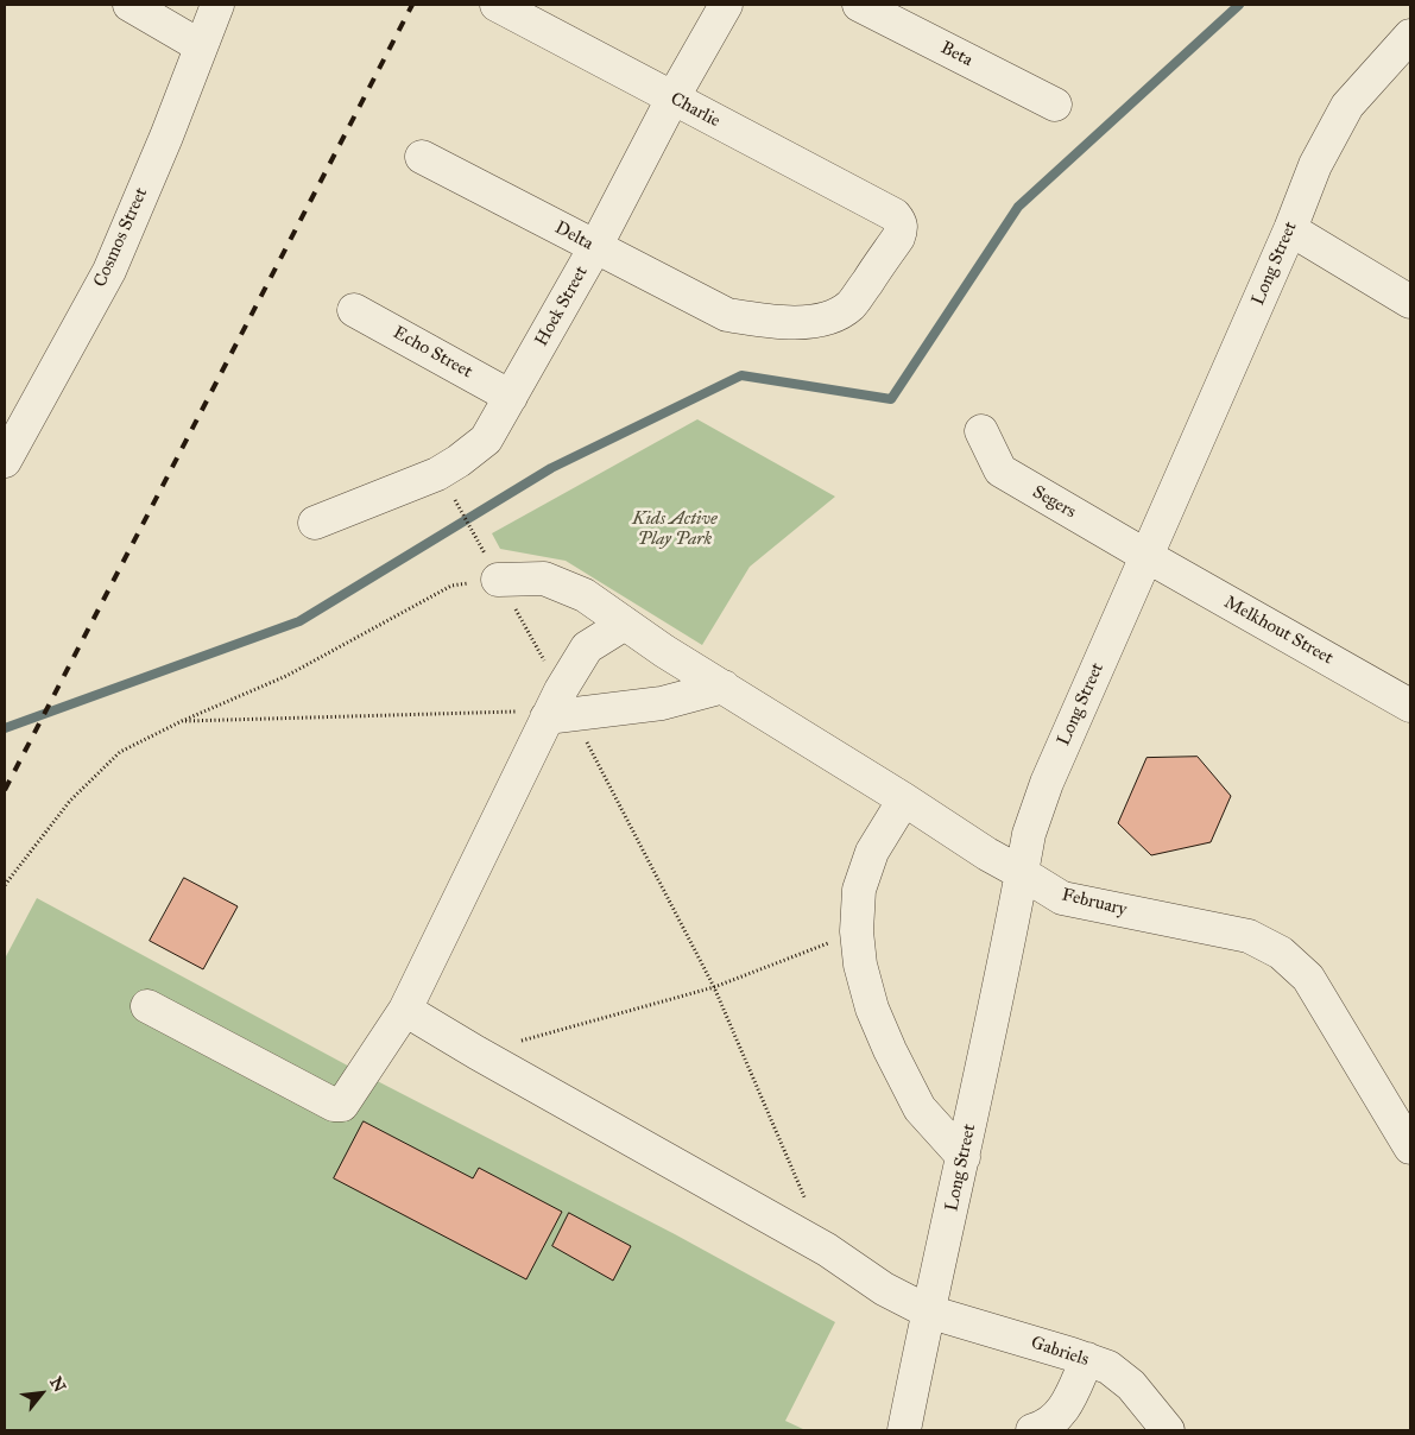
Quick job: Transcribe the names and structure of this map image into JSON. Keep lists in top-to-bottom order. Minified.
{"streets":{"street":["Beta","Charlie","Delta","Cosmos Street","Long Street","Hoek Street","Echo Street","Segers","Melkhout Street","February","Gabriels"]},"crossings":[["Charlie","Delta"],["Charlie","Hoek Street"],["Delta","Hoek Street"],["Long Street","Segers"],["Long Street","Melkhout Street"],["Long Street","February"],["Long Street","Gabriels"],["Hoek Street","Echo Street"],["Segers","Melkhout Street"]],"parks":["Kids Active Play Park"],"north":"top right"}
